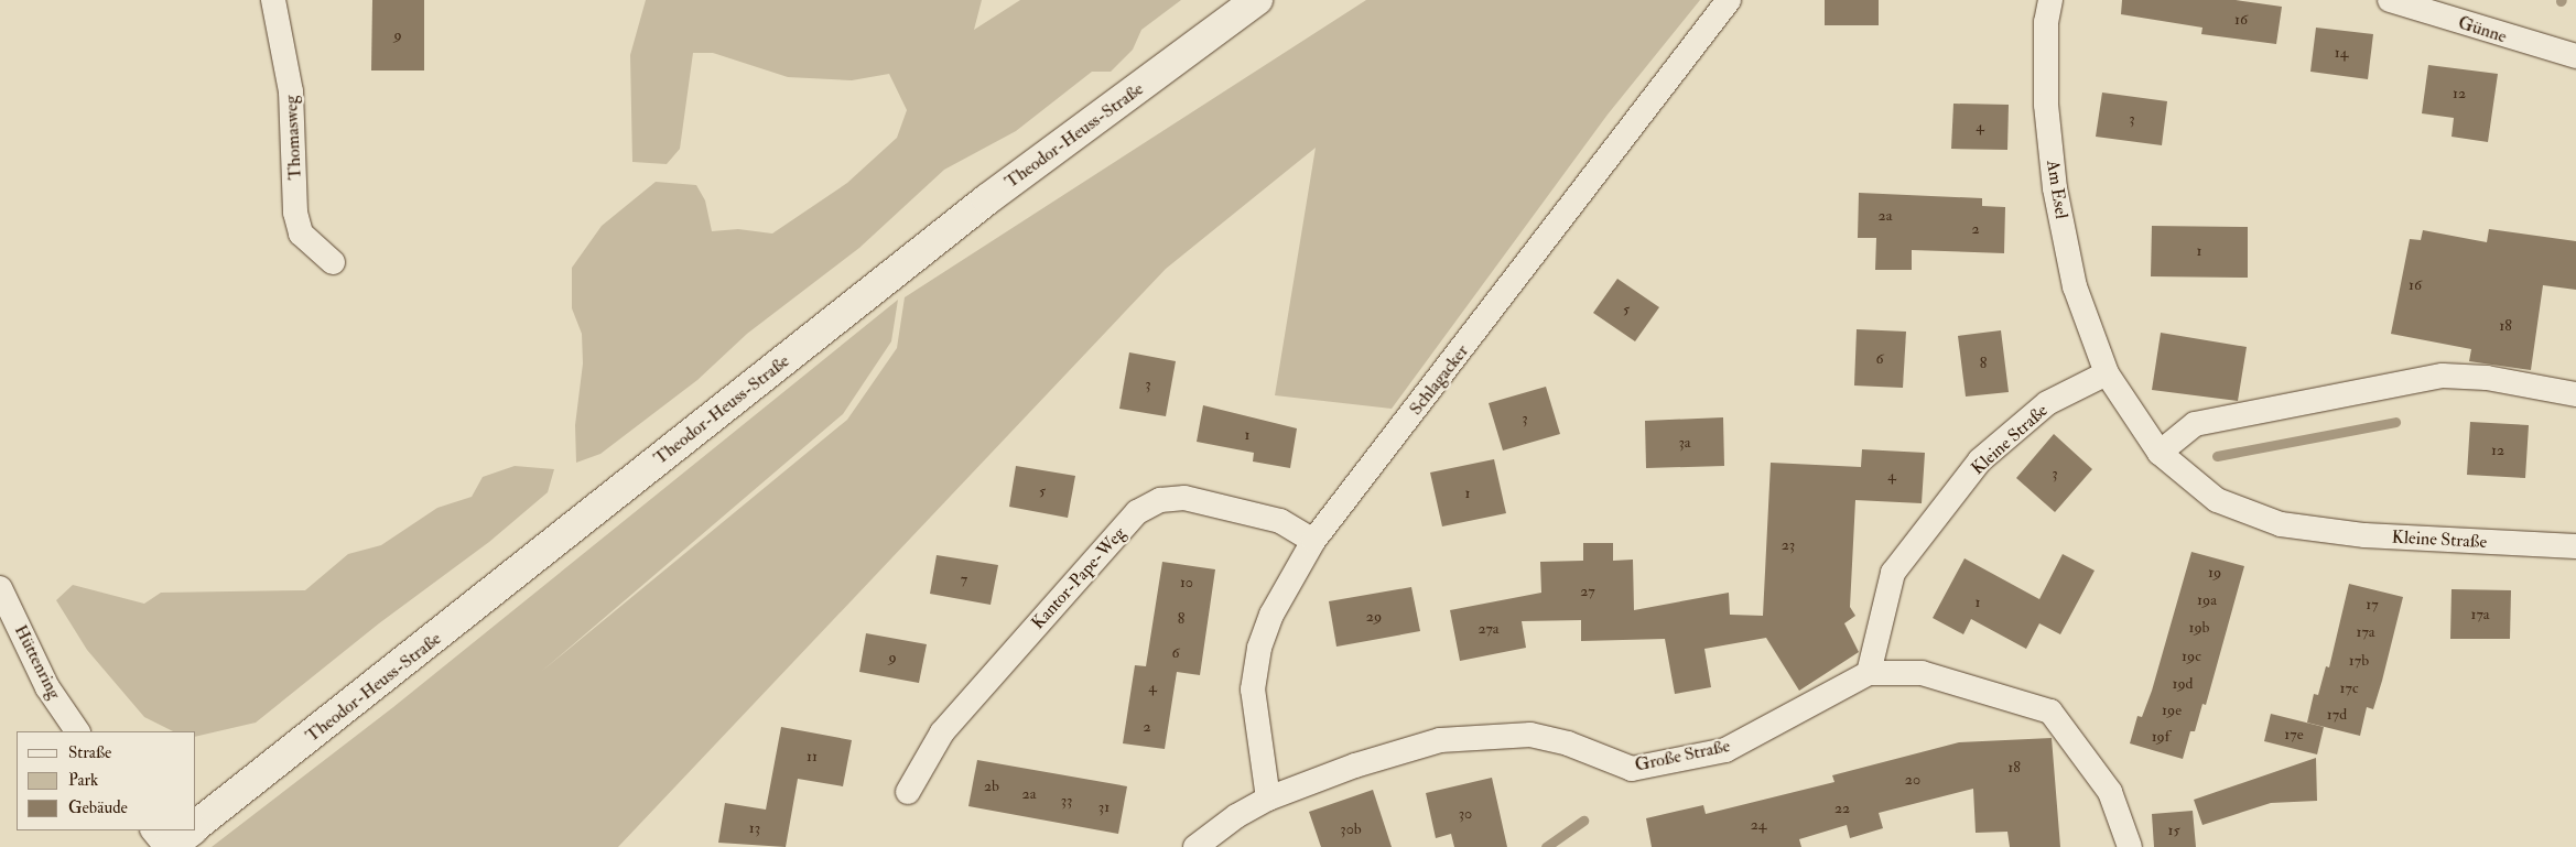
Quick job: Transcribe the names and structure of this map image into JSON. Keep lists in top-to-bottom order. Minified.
{"streets":{"street":["Günne","Theodor-Heuss-Straße","Thomasweg","Am Esel","Schlagacker","Kleine Straße","Kantor-Pape-Weg","Hüttenring","Große Straße"]},"crossings":[["Am Esel","Kleine Straße"],["Schlagacker","Kantor-Pape-Weg"],["Schlagacker","Große Straße"],["Kleine Straße","Große Straße"]],"house_numbers":["16","9","14","12","3","4","2a","2","1","16","5","18","6","8","3","3","1","3a","12","3","4","5","1","23","19","7","10","27","19a","1","17","17a","29","8","19b","27a","17a","6","19c","9","17b","19d","4","17c","19e","17d","2","17e","19f","11","18","20","2b","2a","33","31","22","30","24","13","30b","15"],"legend":["Straße","Park","Gebäude"]}
